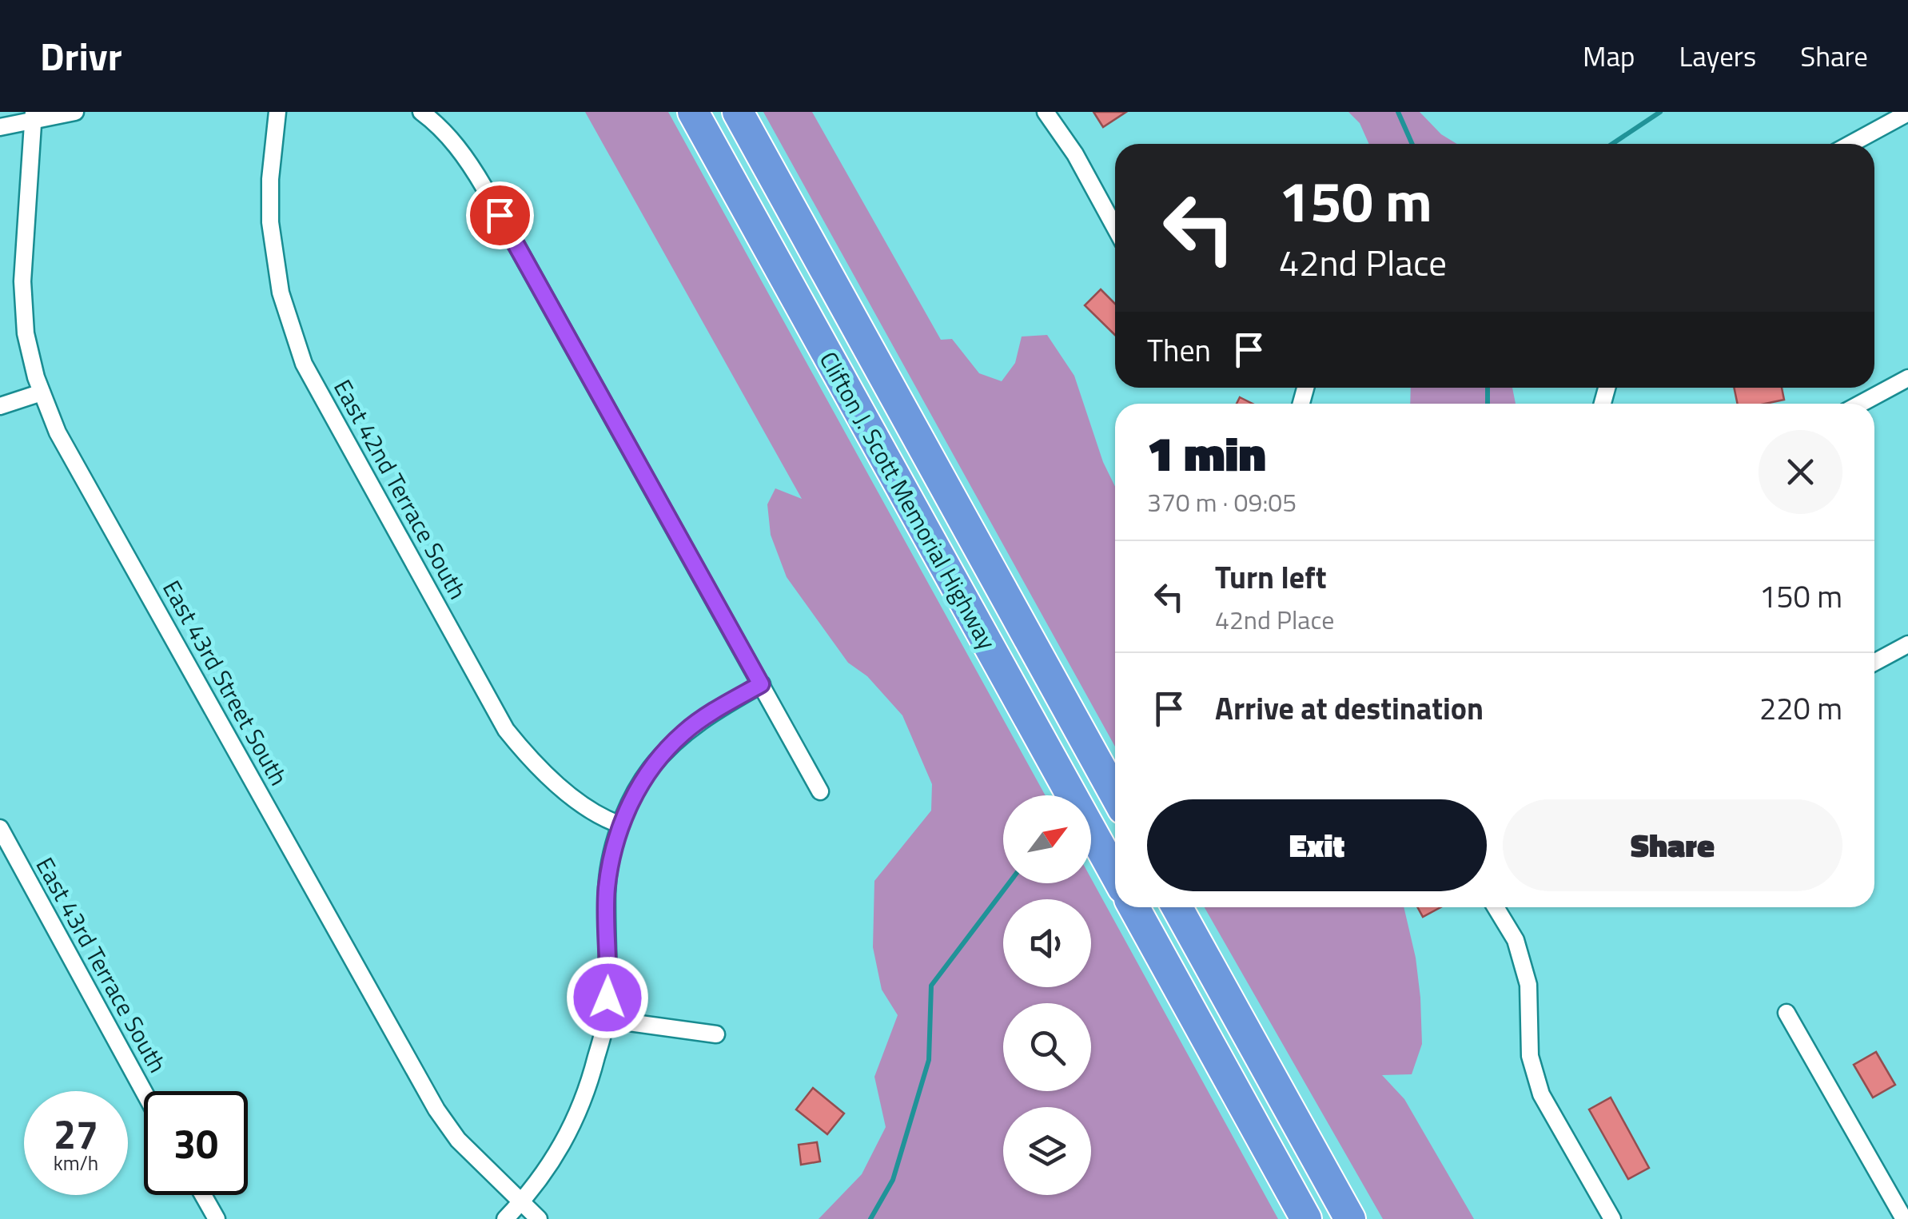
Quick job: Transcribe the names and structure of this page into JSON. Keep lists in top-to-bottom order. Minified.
{"streets":{"highway":["Clifton J. Scott Memorial Highway"],"street":["East 42nd Terrace South","East 43rd Street South","East 43rd Terrace South"]},"north":"top right","page":{"header":"Drivr","nav":["Map","Layers","Share"],"turn":["150 m","42nd Place"],"then":"Then","heading":["1 min","370 m · 09:05"],"list":[{"name":"Turn left","note":"42nd Place","value":"150 m"},{"name":"Arrive at destination","value":"220 m"}],"buttons":["Exit","Share"],"speed":"27 km/h","limit":"30"}}
